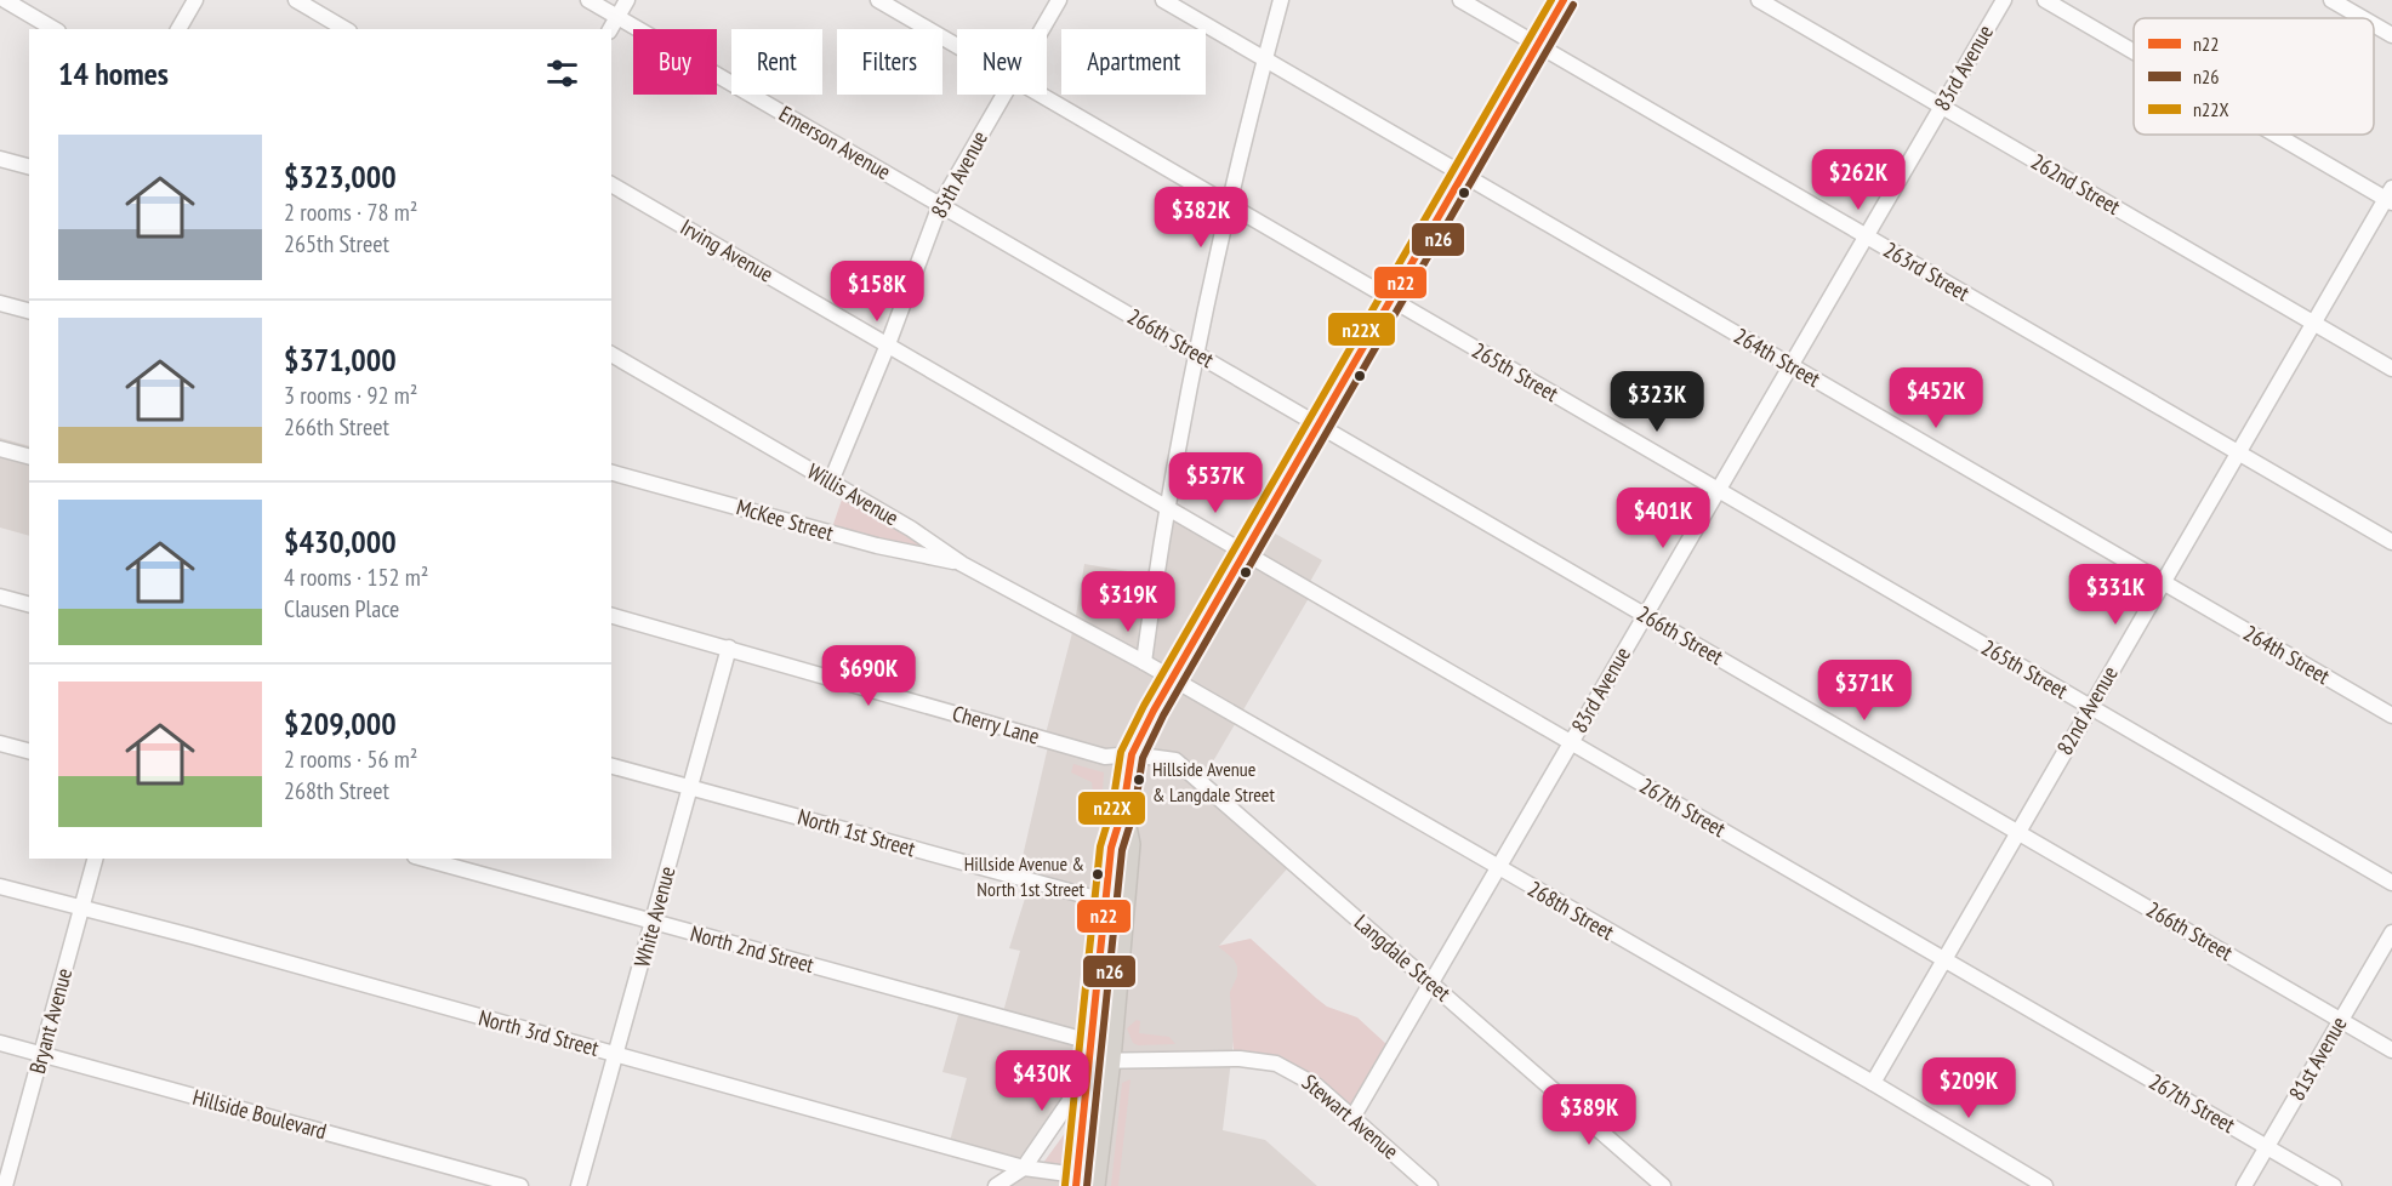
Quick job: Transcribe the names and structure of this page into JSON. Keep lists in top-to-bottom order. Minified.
{"streets":{"street":["83rd Avenue","Emerson Avenue","85th Avenue","262nd Street","Irving Avenue","263rd Street","266th Street","264th Street","265th Street","Willis Avenue","McKee Street","82nd Avenue","Cherry Lane","267th Street","North 1st Street","268th Street","White Avenue","North 2nd Street","Langdale Street","Bryant Avenue","North 3rd Street","81st Avenue","Hillside Boulevard","Stewart Avenue"]},"crossings":[["83rd Avenue","262nd Street"],["83rd Avenue","263rd Street"],["83rd Avenue","266th Street"],["83rd Avenue","264th Street"],["83rd Avenue","265th Street"],["83rd Avenue","267th Street"],["83rd Avenue","268th Street"],["83rd Avenue","Langdale Street"],["83rd Avenue","Stewart Avenue"],["Emerson Avenue","85th Avenue"],["Emerson Avenue","266th Street"],["85th Avenue","Irving Avenue"],["85th Avenue","Willis Avenue"],["262nd Street","82nd Avenue"],["Irving Avenue","267th Street"],["263rd Street","82nd Avenue"],["266th Street","82nd Avenue"],["266th Street","81st Avenue"],["264th Street","82nd Avenue"],["265th Street","82nd Avenue"],["Willis Avenue","McKee Street"],["Willis Avenue","268th Street"],["82nd Avenue","267th Street"],["82nd Avenue","268th Street"],["Cherry Lane","White Avenue"],["Cherry Lane","Langdale Street"],["267th Street","81st Avenue"],["North 1st Street","White Avenue"],["White Avenue","North 2nd Street"],["White Avenue","North 3rd Street"],["Bryant Avenue","North 3rd Street"],["Bryant Avenue","Hillside Boulevard"]],"places":["Hillside Avenue & Langdale Street","Hillside Avenue & North 1st Street"],"lines":["transit line n22","transit line n22X","transit line n26"],"legend":["n22","n26","n22X"],"page":{"chip":["Buy","Rent","Filters","New","Apartment"],"heading":"14 homes","list":[{"name":"$323,000","note":"2 rooms · 78 m² · 265th Street"},{"name":"$371,000","note":"3 rooms · 92 m² · 266th Street"},{"name":"$430,000","note":"4 rooms · 152 m² · Clausen Place"},{"name":"$209,000","note":"2 rooms · 56 m² · 268th Street"}],"price":["$262K","$382K","$158K","$452K","$323K","$537K","$401K","$331K","$319K","$690K","$371K","$430K","$209K","$389K"]}}
